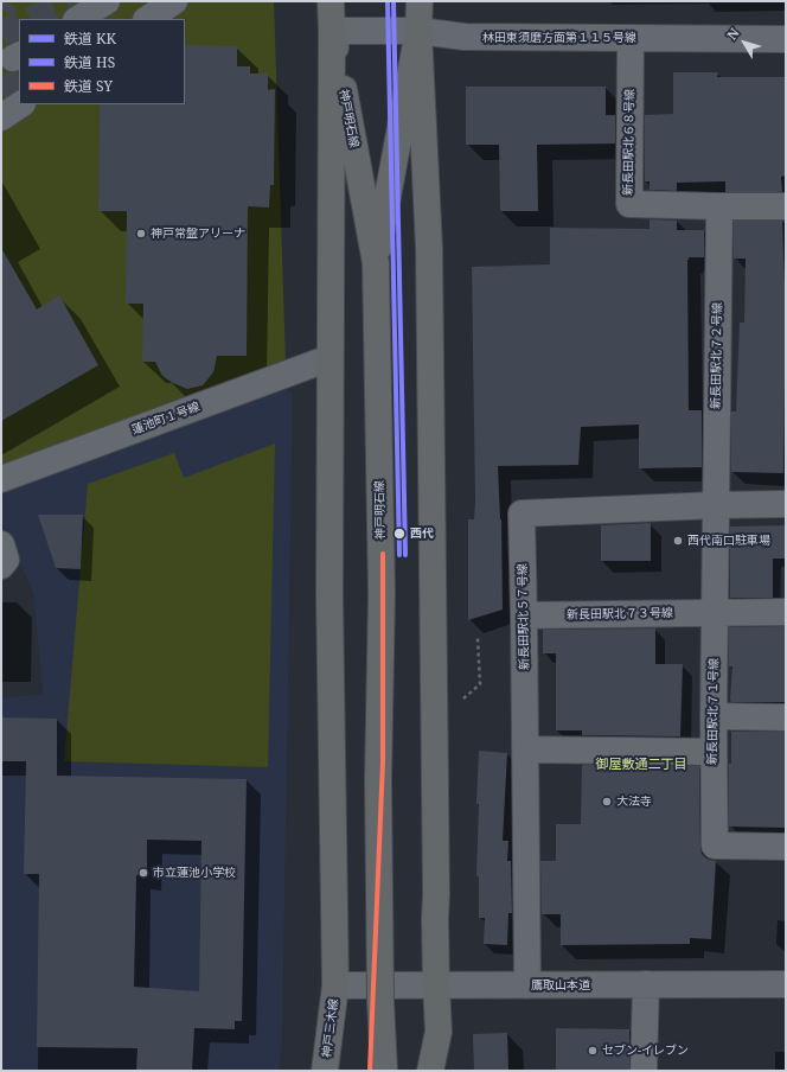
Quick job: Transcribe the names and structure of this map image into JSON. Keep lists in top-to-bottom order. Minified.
{"streets":{"main road":["神戸明石線","神戸三木線"],"street":["林田東須磨方面第１１５号線","新長田駅北６８号線","新長田駅北７２号線","蓮池町１号線","新長田駅北７３号線","新長田駅北５７号線","新長田駅北７１号線","鷹取山本道"]},"crossings":[["林田東須磨方面第１１５号線","神戸明石線"],["林田東須磨方面第１１５号線","新長田駅北６８号線"],["林田東須磨方面第１１５号線","神戸三木線"],["神戸明石線","神戸三木線"],["新長田駅北６８号線","新長田駅北７２号線"],["新長田駅北７２号線","新長田駅北５７号線"],["新長田駅北７２号線","新長田駅北７１号線"],["蓮池町１号線","神戸三木線"],["新長田駅北７３号線","新長田駅北５７号線"],["新長田駅北７３号線","新長田駅北７１号線"],["新長田駅北５７号線","新長田駅北７１号線"],["新長田駅北５７号線","鷹取山本道"],["鷹取山本道","神戸三木線"]],"districts":["御屋敷通二丁目"],"places":["神戸常盤アリーナ","西代","西代南口駐車場","大法寺","市立蓮池小学校","セブン-イレブン"],"lines":["rail line KK","rail line HS","rail line SY"],"legend":["鉄道 KK","鉄道 HS","鉄道 SY"],"north":"top left"}
